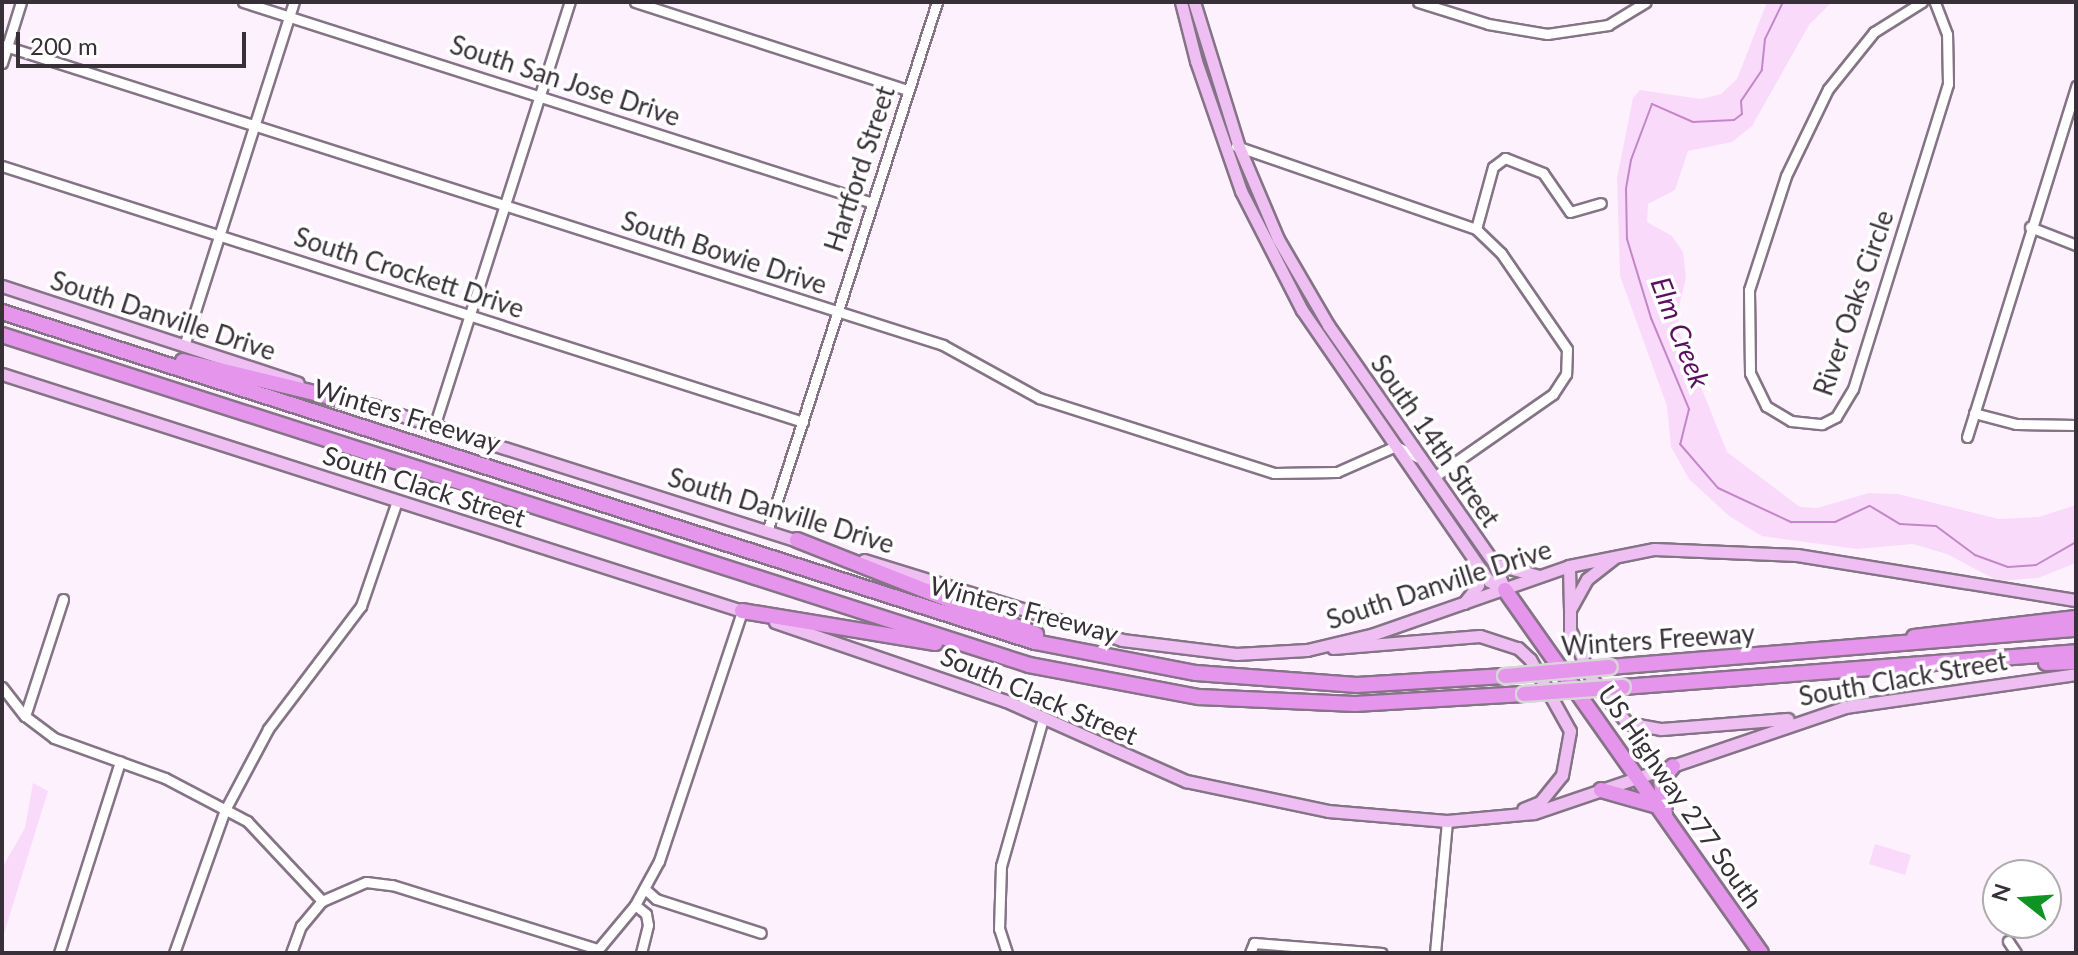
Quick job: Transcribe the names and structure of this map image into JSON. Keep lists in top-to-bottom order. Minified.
{"streets":{"highway":["Winters Freeway","US Highway 277 South"],"main road":["South Danville Drive","South 14th Street","South Clack Street"],"street":["South San Jose Drive","Hartford Street","South Bowie Drive","South Crockett Drive","River Oaks Circle"]},"crossings":[["South San Jose Drive","Hartford Street"],["Hartford Street","South Bowie Drive"],["Hartford Street","South Crockett Drive"],["Hartford Street","South Danville Drive"],["South Bowie Drive","South 14th Street"],["South Danville Drive","South 14th Street"],["South Danville Drive","US Highway 277 South"],["South 14th Street","US Highway 277 South"],["South Clack Street","US Highway 277 South"]],"water":["Elm Creek"],"scale_bar":"200 m","north":"left"}
